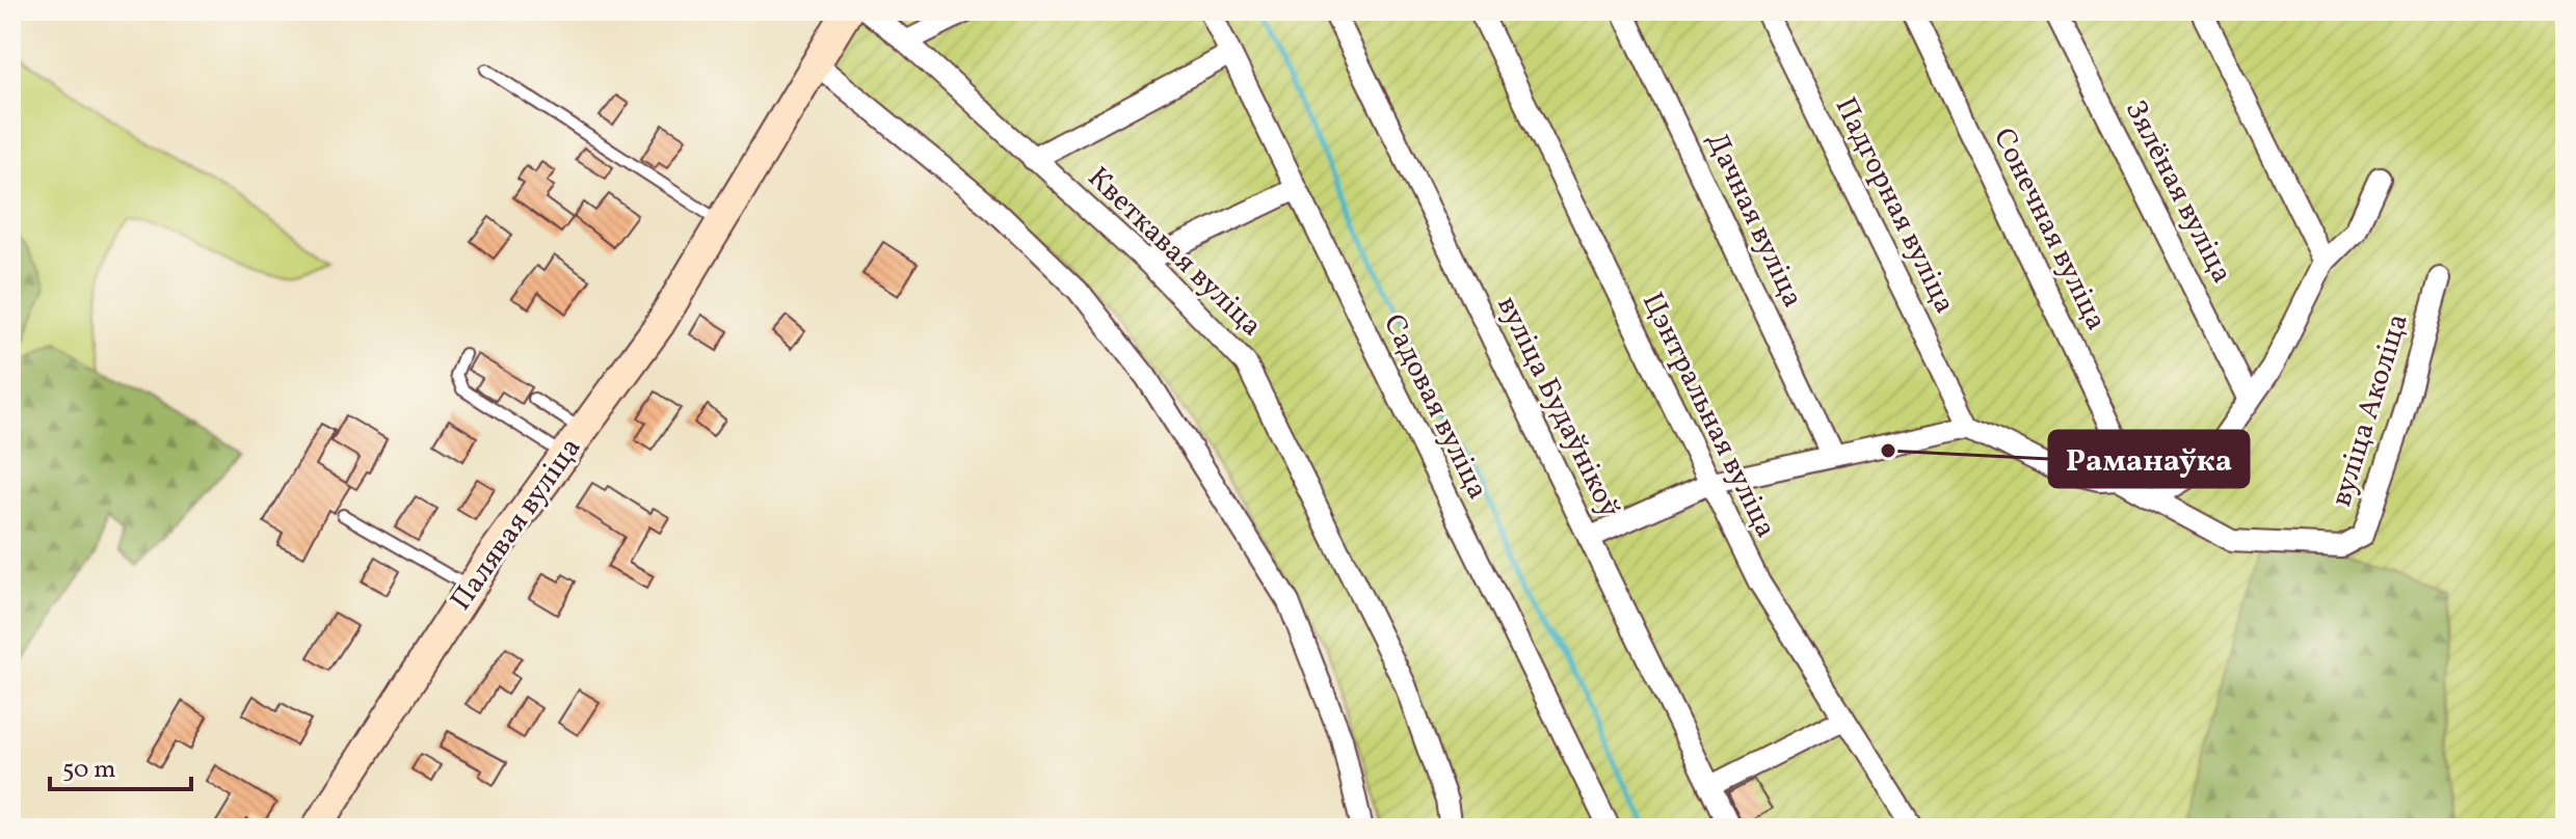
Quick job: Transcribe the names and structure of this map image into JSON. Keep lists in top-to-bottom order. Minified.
{"streets":{"main road":["Палявая вуліца"],"street":["Зялёная вуліца","Падгорная вуліца","Дачная вуліца","Сонечная вуліца","Кветкавая вуліца","Садовая вуліца","вуліца Будаўнікоў","вуліца Аколіца","Цэнтральная вуліца"]},"crossings":[["Сонечная вуліца","вуліца Аколіца"]],"places":["Раманаўка"],"scale_bar":"50 m"}
